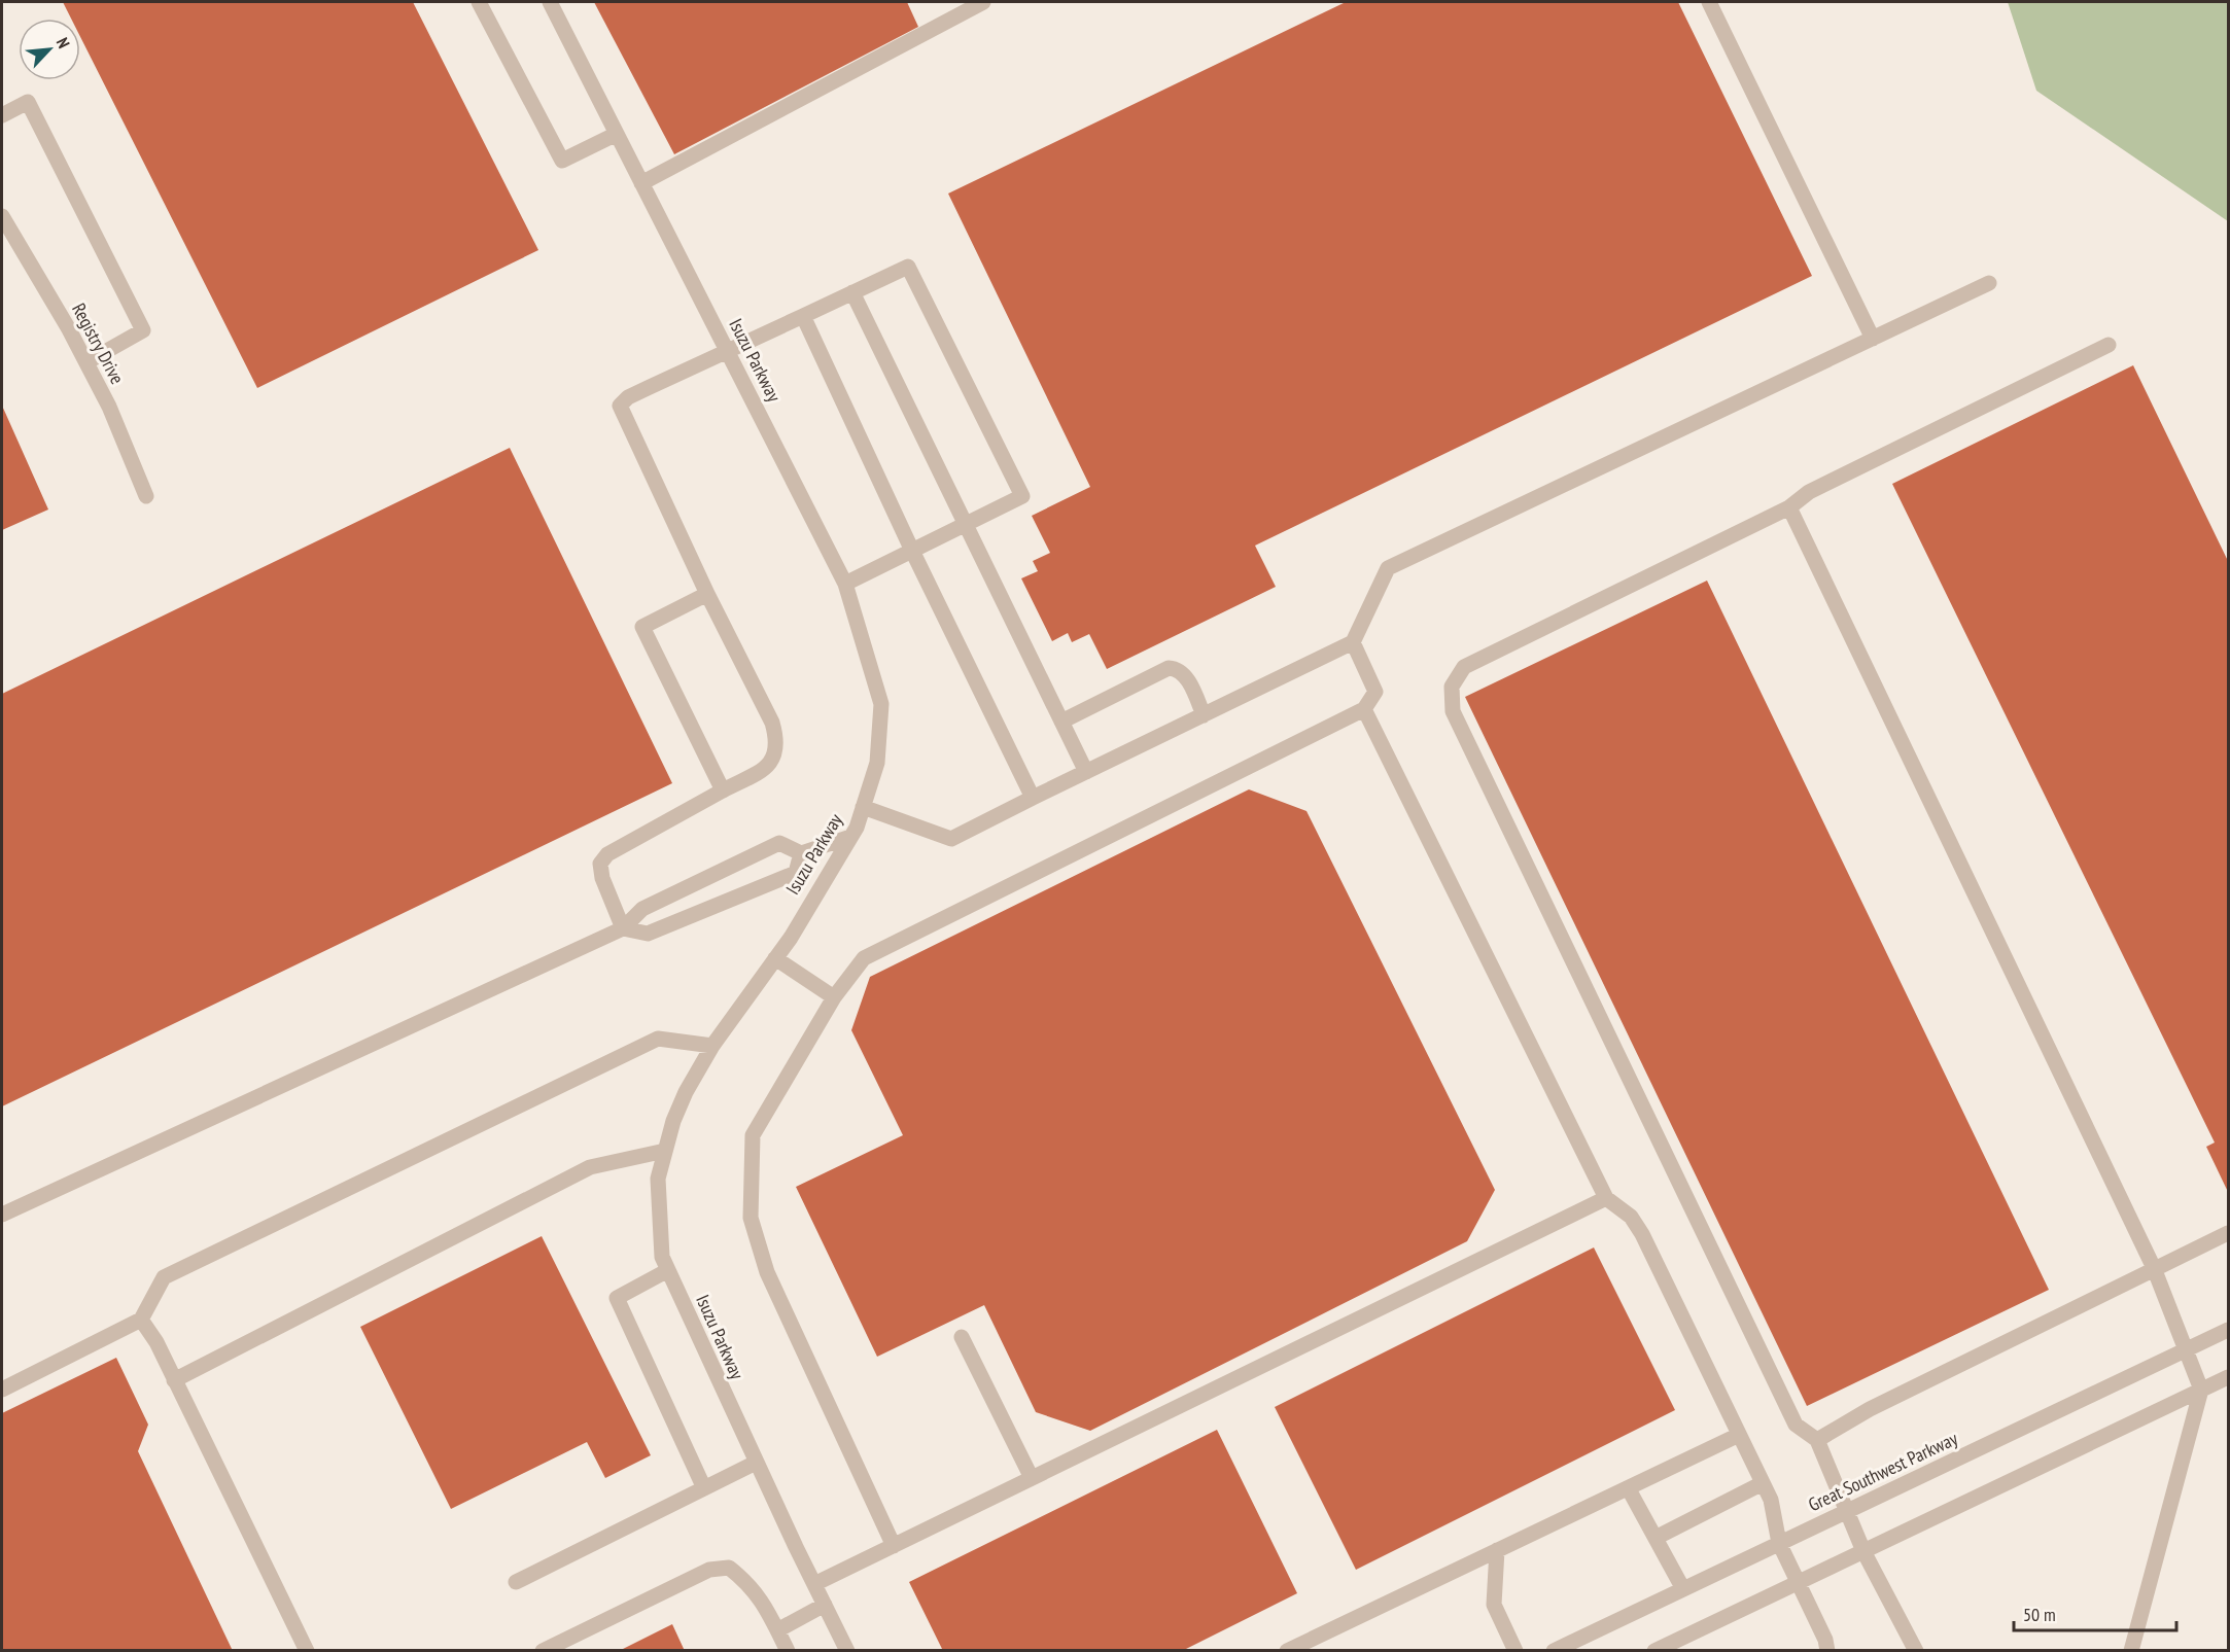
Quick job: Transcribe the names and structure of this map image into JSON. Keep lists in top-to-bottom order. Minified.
{"streets":{"street":["Registry Drive","Isuzu Parkway","Great Southwest Parkway"]},"scale_bar":"50 m","north":"top right"}
